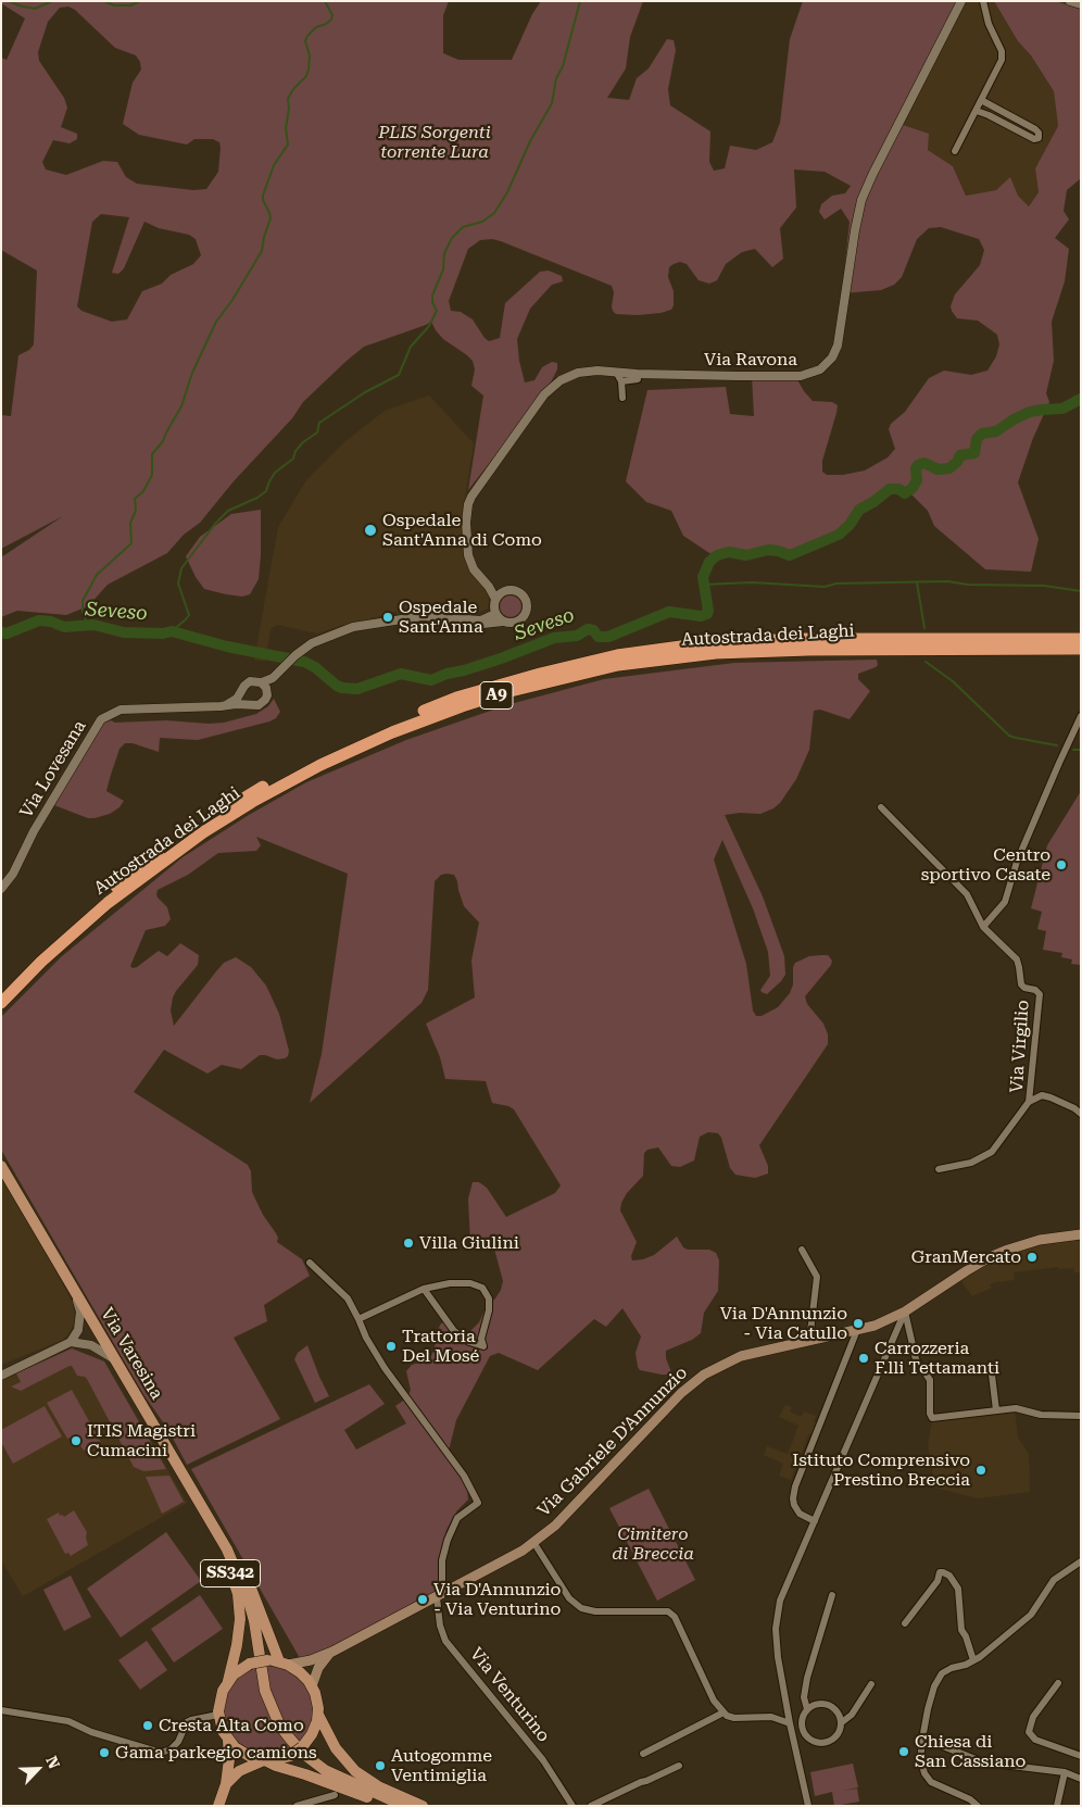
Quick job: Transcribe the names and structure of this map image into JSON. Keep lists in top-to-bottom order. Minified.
{"streets":{"highway":["Autostrada dei Laghi","A9"],"main road":["Via Varesina","Via Gabriele D'Annunzio","SS342"],"street":["Via Ravona","Via Lovesana","Via Virgilio","Via Venturino"]},"crossings":[["Via Varesina","SS342"],["Via Gabriele D'Annunzio","SS342"],["Via Gabriele D'Annunzio","Via Venturino"]],"water":["Seveso"],"parks":["PLIS Sorgenti torrente Lura","Cimitero di Breccia"],"places":["Ospedale Sant'Anna di Como","Ospedale Sant'Anna","Centro sportivo Casate","Villa Giulini","GranMercato","Via D'Annunzio - Via Catullo","Trattoria Del Mosé","Carrozzeria F.lli Tettamanti","ITIS Magistri Cumacini","Istituto Comprensivo Prestino Breccia","Via D'Annunzio - Via Venturino","Cresta Alta Como","Chiesa di San Cassiano","Gama parkegio camions","Autogomme Ventimiglia"],"north":"top right"}
